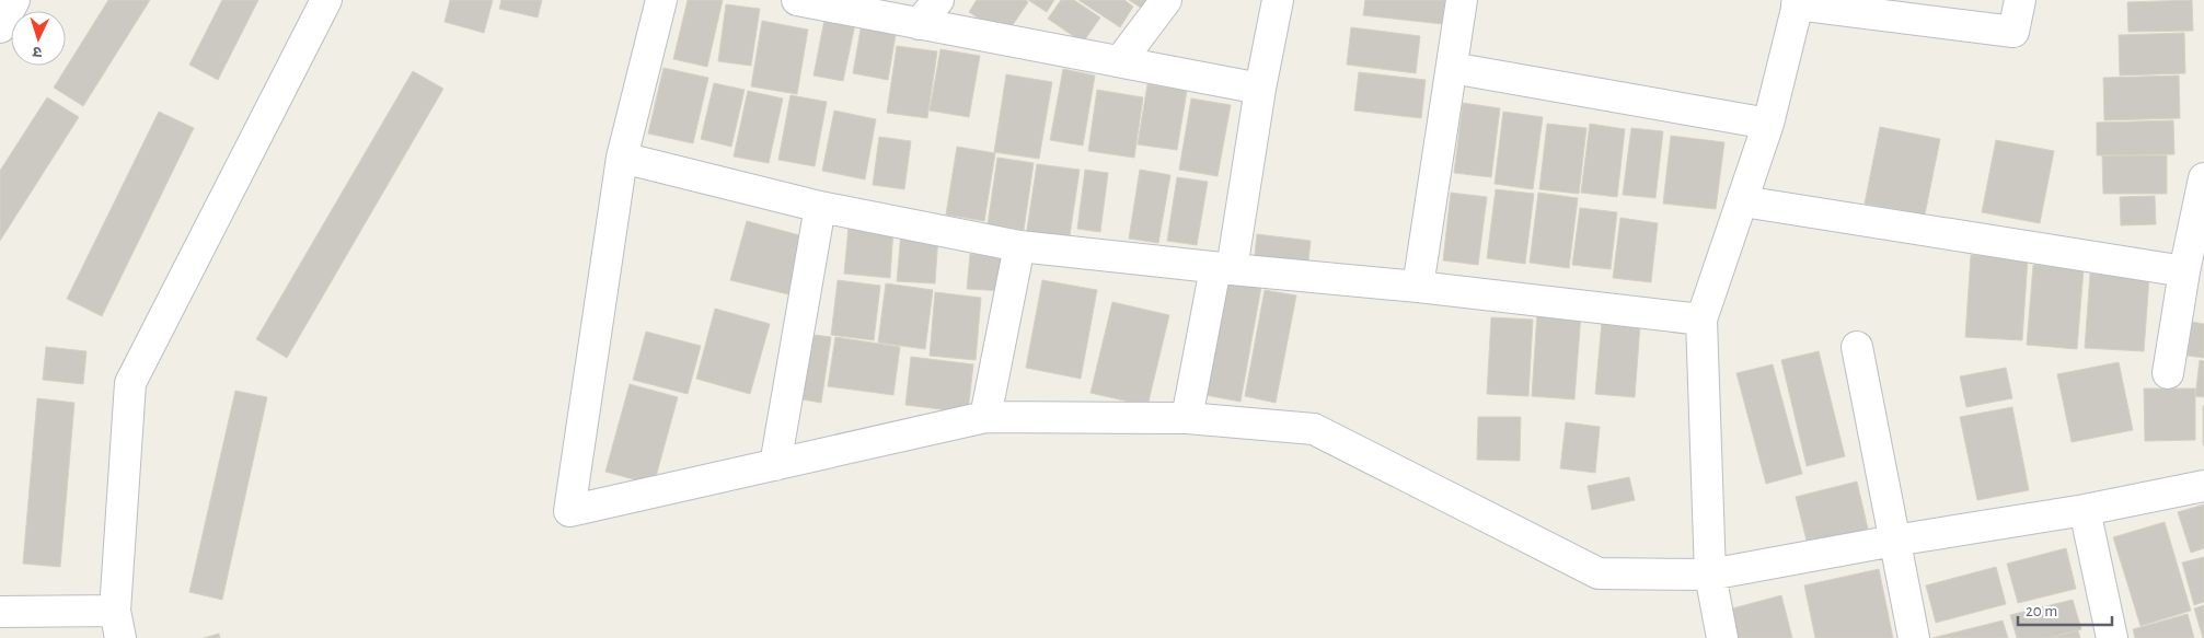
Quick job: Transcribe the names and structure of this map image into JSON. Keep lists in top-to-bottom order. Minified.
{"scale_bar":"20 m","north":"bottom"}
